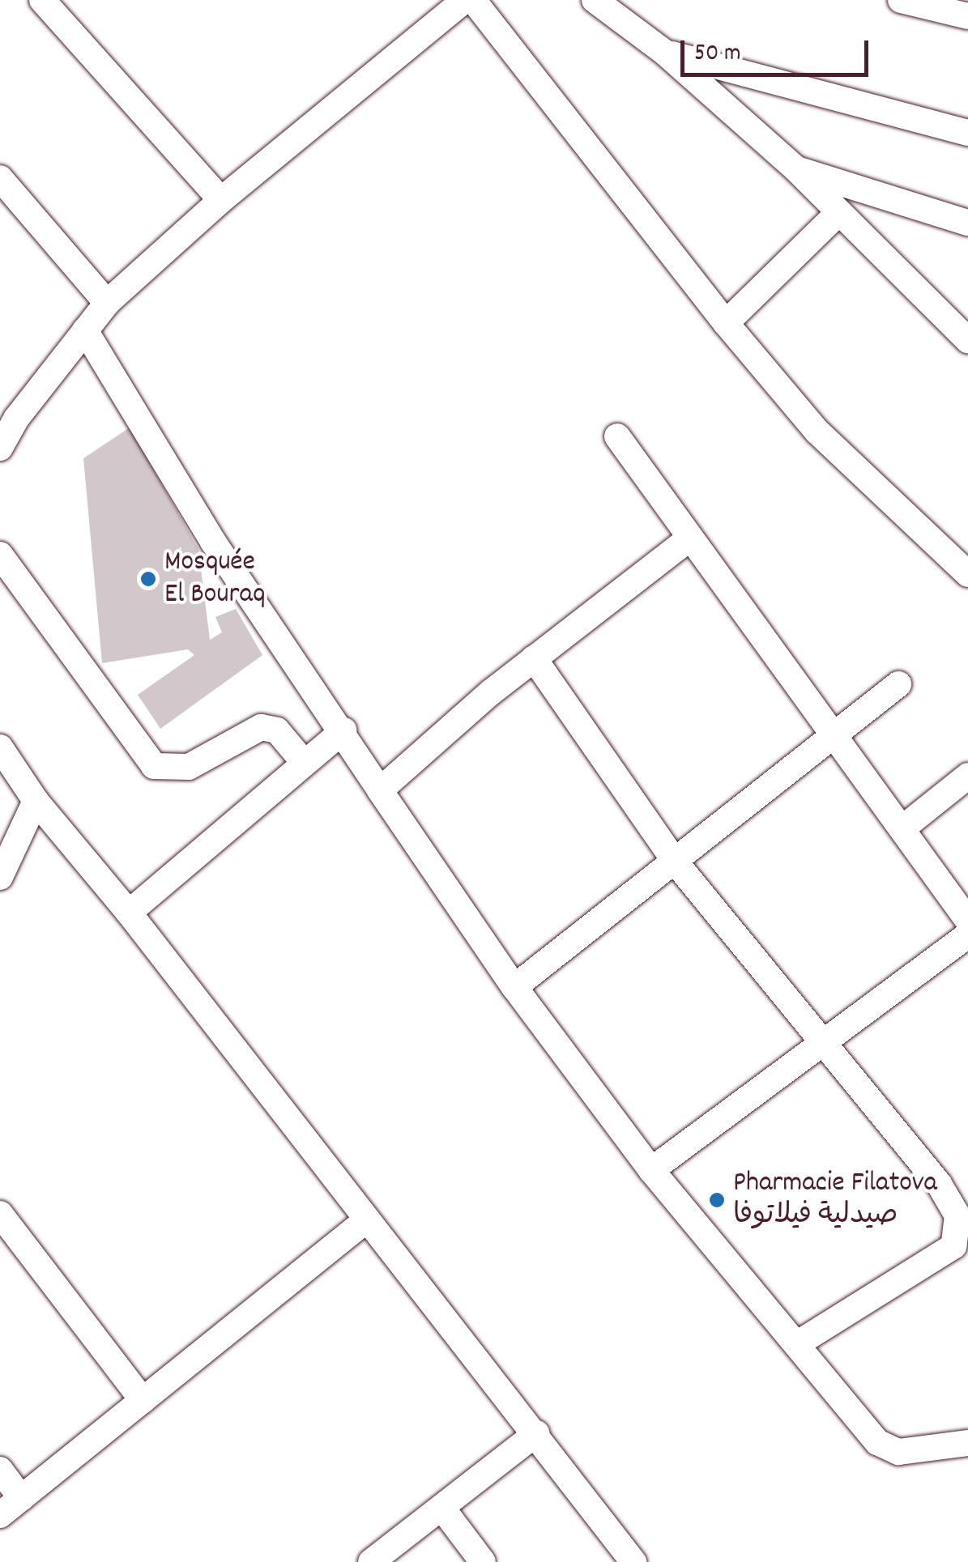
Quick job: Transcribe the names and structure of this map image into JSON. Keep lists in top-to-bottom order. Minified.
{"places":["Mosquée El Bouraq","Pharmacie Filatova صيدلية فيلاتوفا"],"scale_bar":"50 m"}
